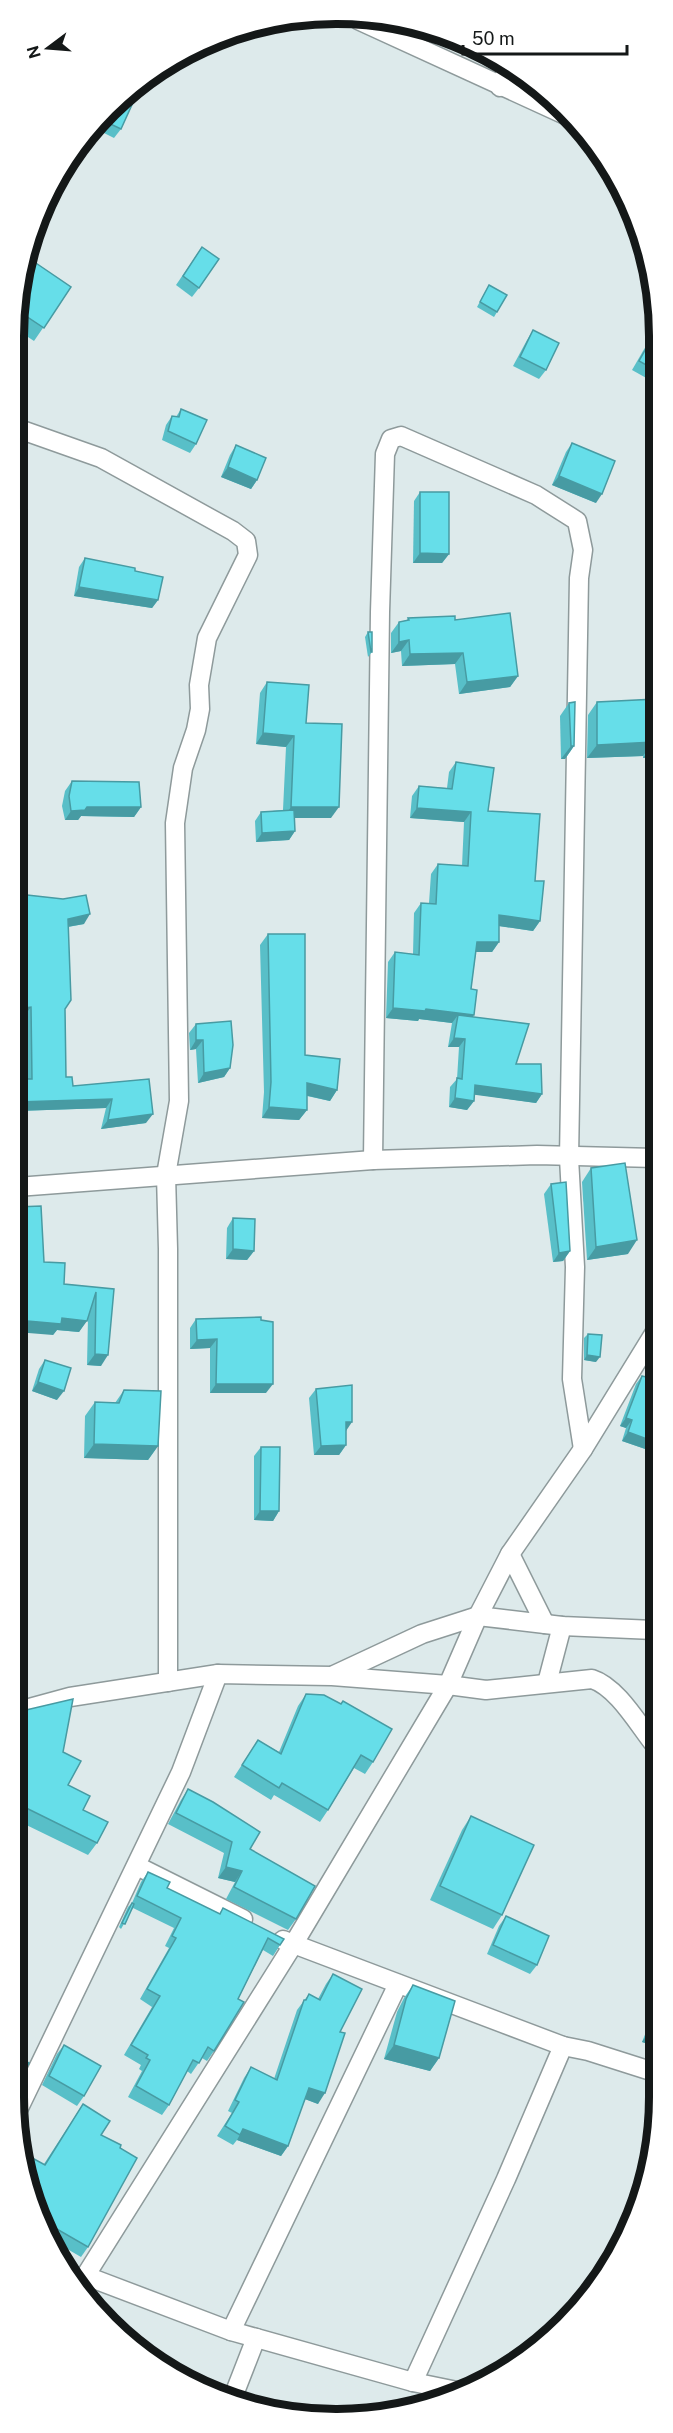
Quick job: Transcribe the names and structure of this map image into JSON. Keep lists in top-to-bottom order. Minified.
{"scale_bar":"50 m","north":"left"}
